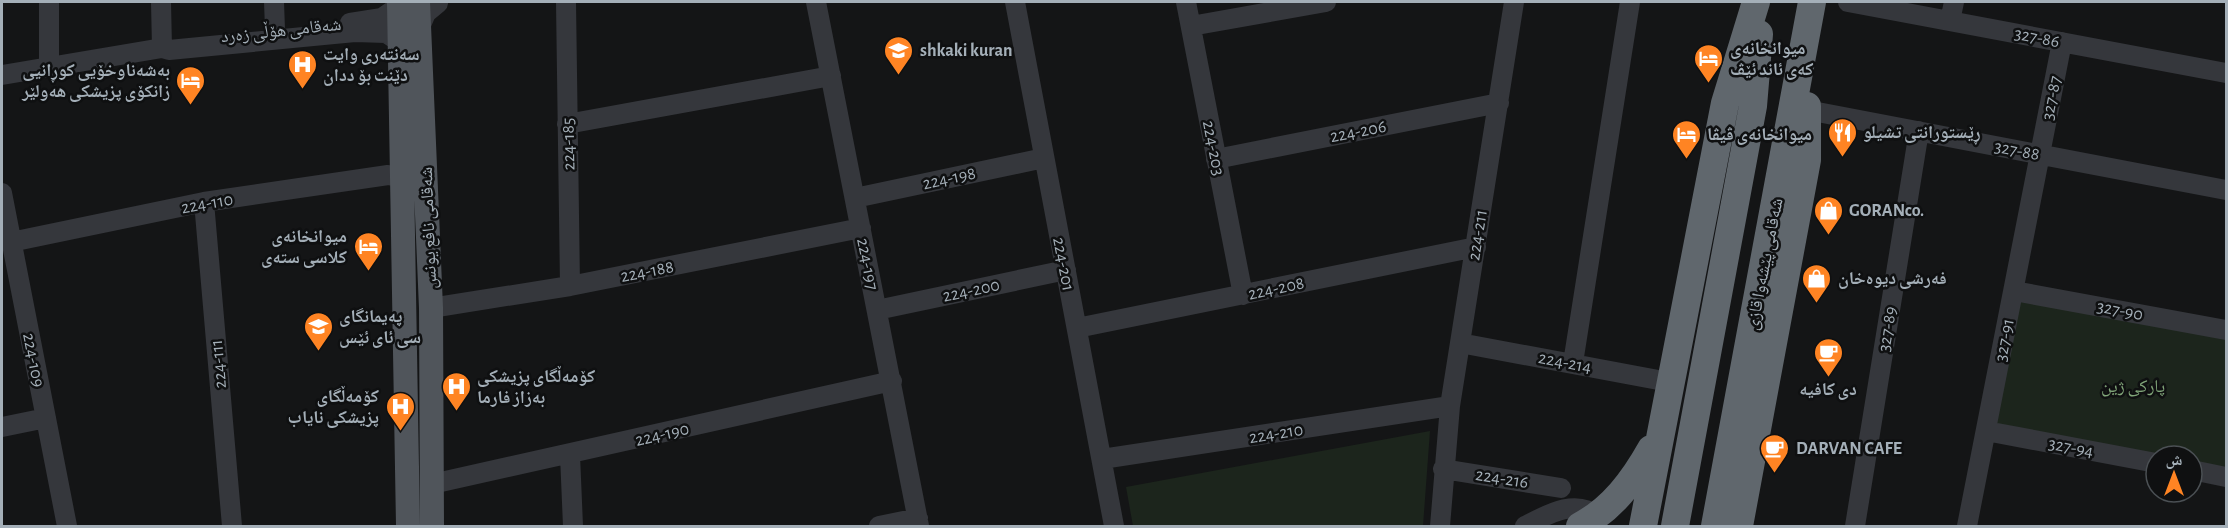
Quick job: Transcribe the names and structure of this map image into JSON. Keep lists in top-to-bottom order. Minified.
{"streets":{"highway":["شەقامی پێشەوا قازی"],"main road":["شەقامی نافع یونس"],"street":["شەقامی هۆڵی زەرد","327-86","327-87","224-206","224-185","224-203","327-88","224-198","224-110","224-211","224-197","224-201","224-188","224-208","224-200","327-90","327-89","327-91","224-109","224-214","224-111","224-210","224-190","327-94","224-216"]},"crossings":[["شەقامی هۆڵی زەرد","شەقامی نافع یونس"],["327-86","327-87"],["327-87","327-88"],["327-87","327-91"],["224-206","224-203"],["224-206","224-211"],["224-185","224-188"],["224-203","224-208"],["327-88","327-89"],["327-88","327-91"],["224-198","224-197"],["224-198","224-201"],["224-110","شەقامی نافع یونس"],["224-110","224-109"],["224-110","224-111"],["شەقامی نافع یونس","224-188"],["شەقامی نافع یونس","224-190"],["224-211","224-208"],["224-211","224-214"],["224-211","224-210"],["224-211","224-216"],["224-197","224-188"],["224-197","224-200"],["224-197","224-190"],["224-201","224-208"],["224-201","224-200"],["224-201","224-210"],["327-90","327-91"],["327-91","327-94"]],"parks":["پارکی ژین"],"places":{"school or university":["shkaki kuran","پەیمانگای سی ئای ئێس"],"hotel":["میوانخانەی کەی ئاند ئێڤ","بەشەناوخۆیی کوڕانیی زانکۆی پزیشکی هەولێر","میوانخانەی ڤیڤا","میوانخانەی کلاسی ستەی"],"hospital":["سەنتەری وایت دێنت بۆ ددان","کۆمەڵگای پزیشکی بەزاز فارما","کۆمەڵگای پزیشکی نایاب"],"restaurant":["ڕێستورانتی تشیلو"],"shop":["GORANco.","فەرشی دیوەخان"],"cafe":["دى كافيه","DARVAN CAFE"]},"north":"top"}
